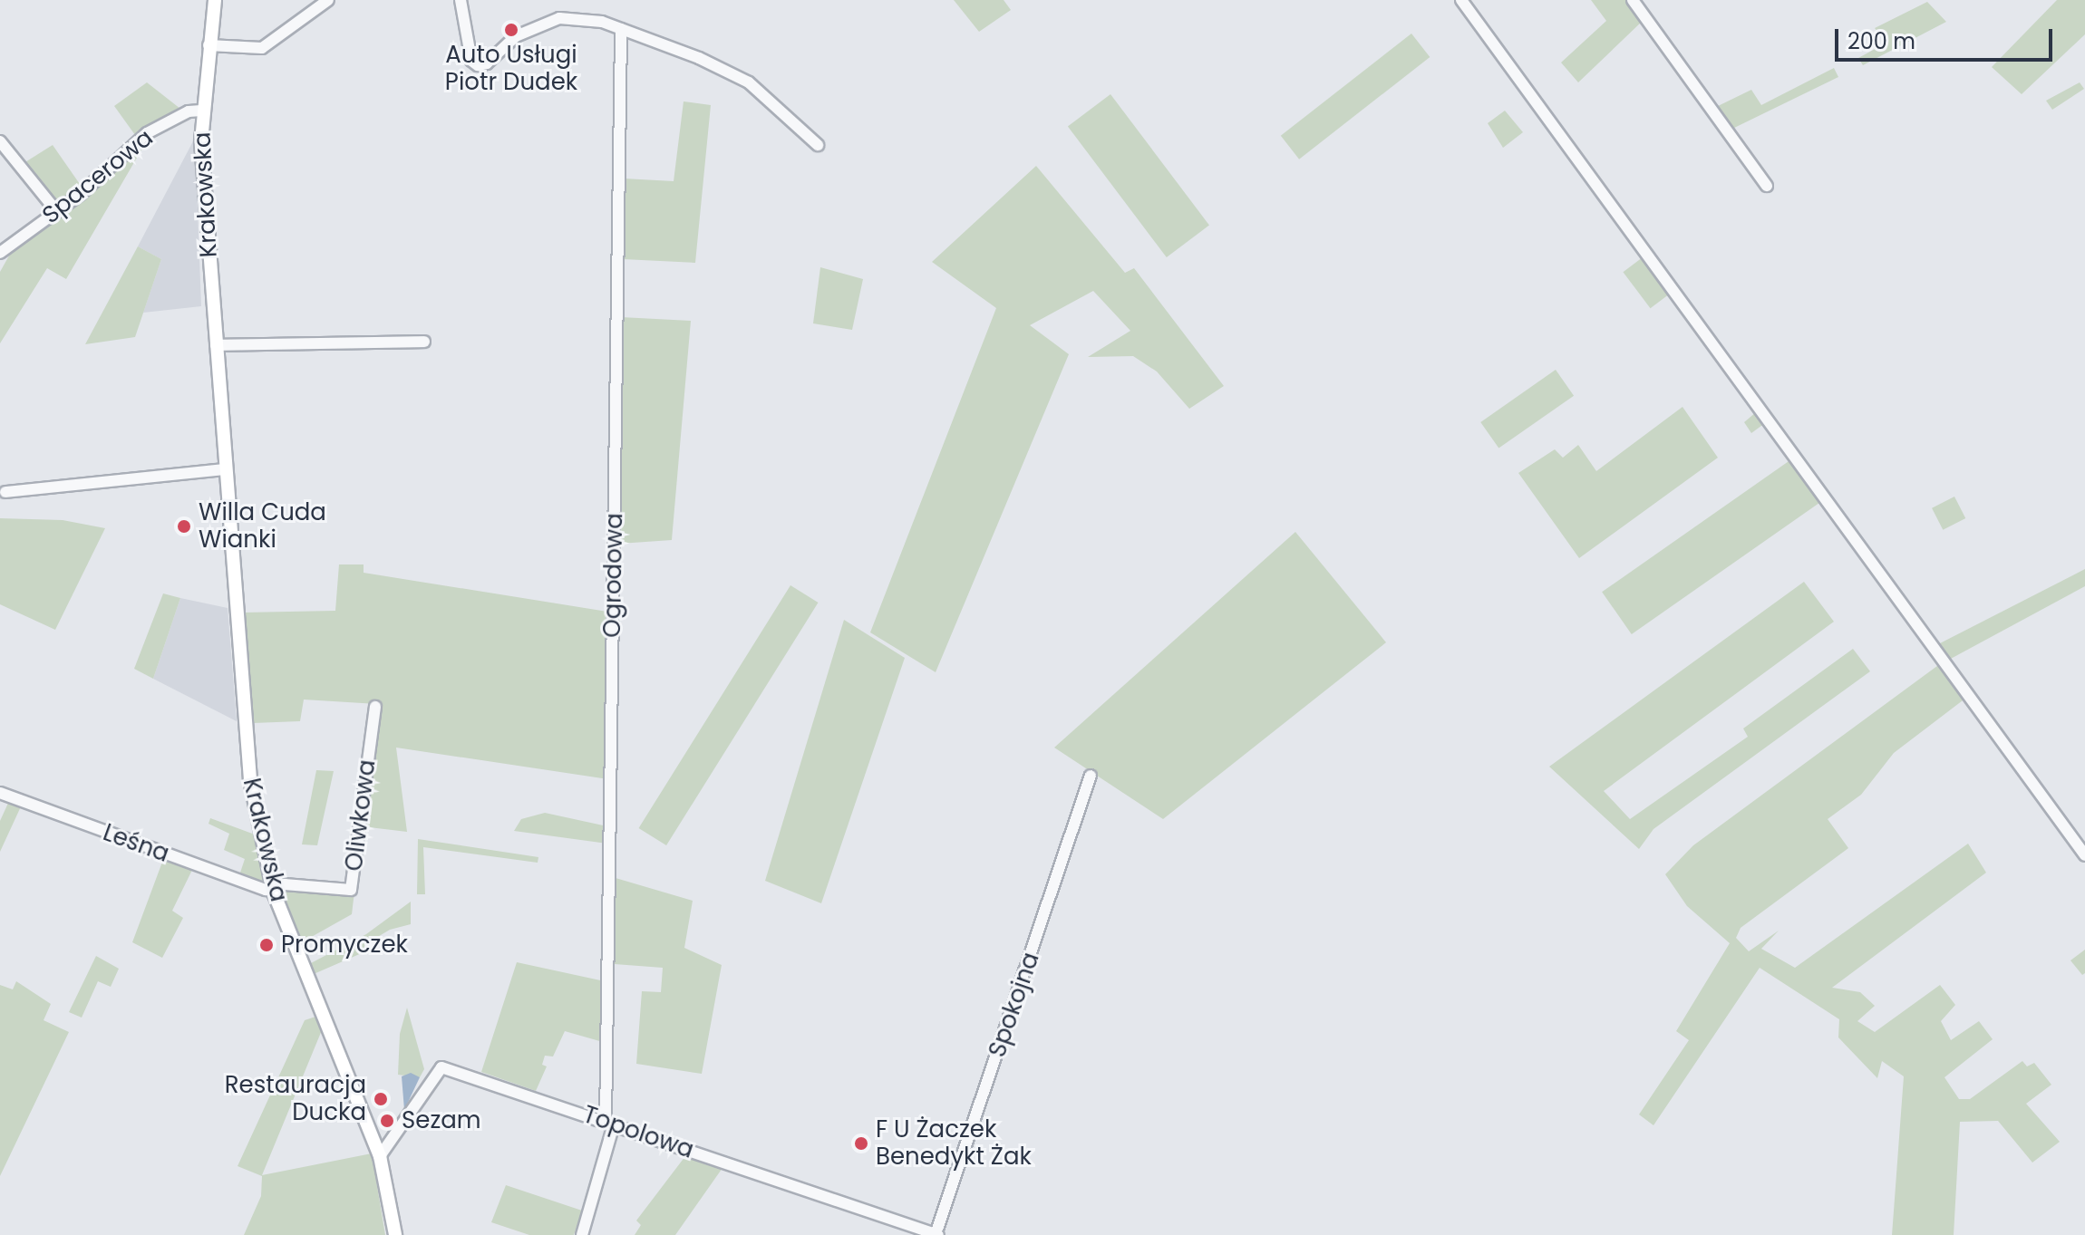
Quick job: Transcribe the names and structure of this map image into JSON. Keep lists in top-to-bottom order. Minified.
{"streets":{"main road":["Krakowska"],"street":["Spacerowa","Ogrodowa","Oliwkowa","Leśna","Spokojna","Topolowa"]},"crossings":[["Spacerowa","Krakowska"],["Krakowska","Oliwkowa"],["Krakowska","Leśna"],["Krakowska","Topolowa"],["Ogrodowa","Topolowa"],["Oliwkowa","Leśna"],["Spokojna","Topolowa"]],"places":["Auto Usługi Piotr Dudek","Willa Cuda Wianki","Promyczek","Restauracja Ducka","Sezam","F U Żaczek Benedykt Żak"],"scale_bar":"200 m"}
